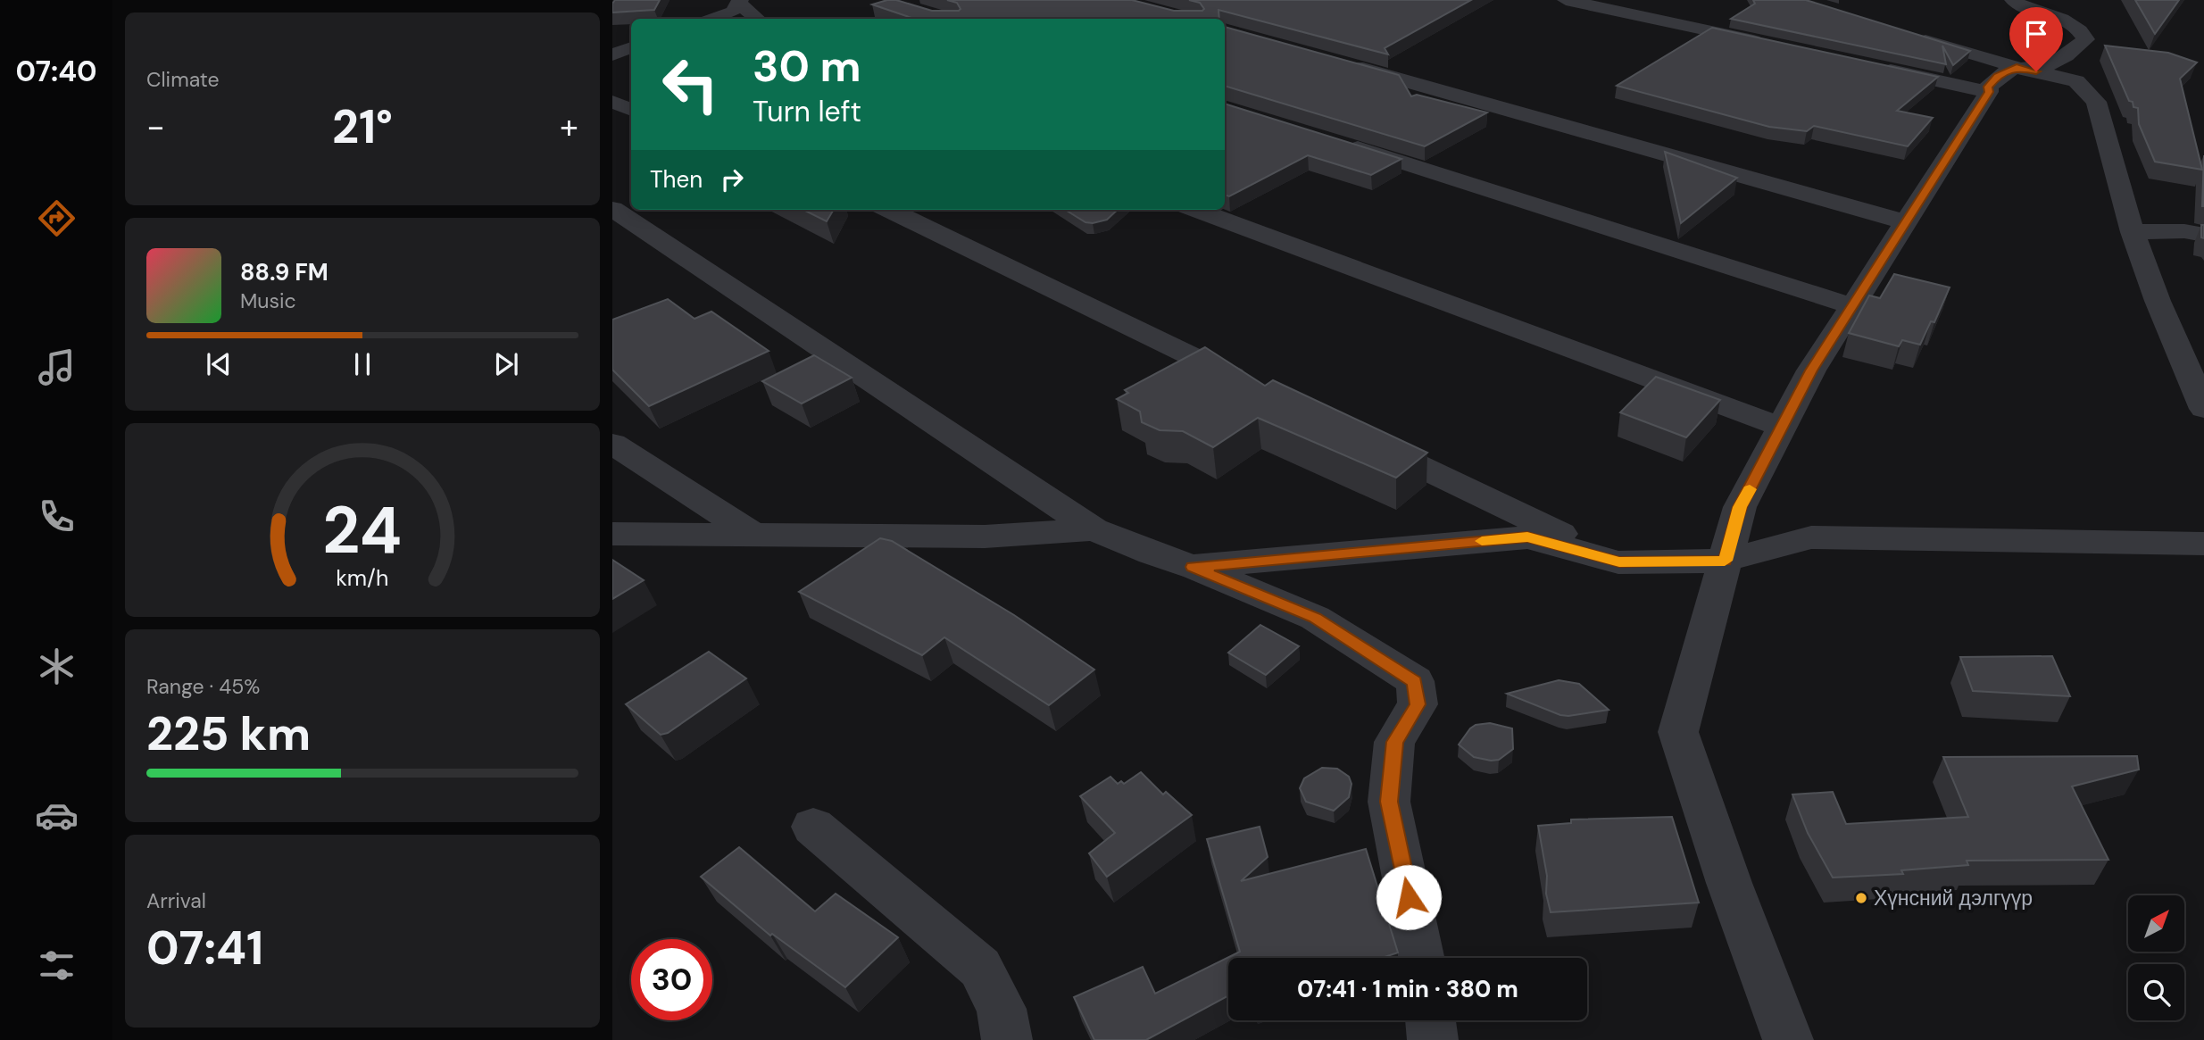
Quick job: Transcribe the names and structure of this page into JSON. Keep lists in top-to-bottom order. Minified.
{"places":["Хүнсний дэлгүүр"],"north":"top right","page":{"tabs":"07:40","tile":["Climate",["Range · 45%","225 km"],["Arrival","07:41"]],"turn":["30 m","Turn left"],"heat":["−","21°","+"],"then":"Then","song":["88.9 FM","Music"],"limit":"30","trip":"07:41 · 1 min · 380 m","gauge":["24","km/h"]}}
